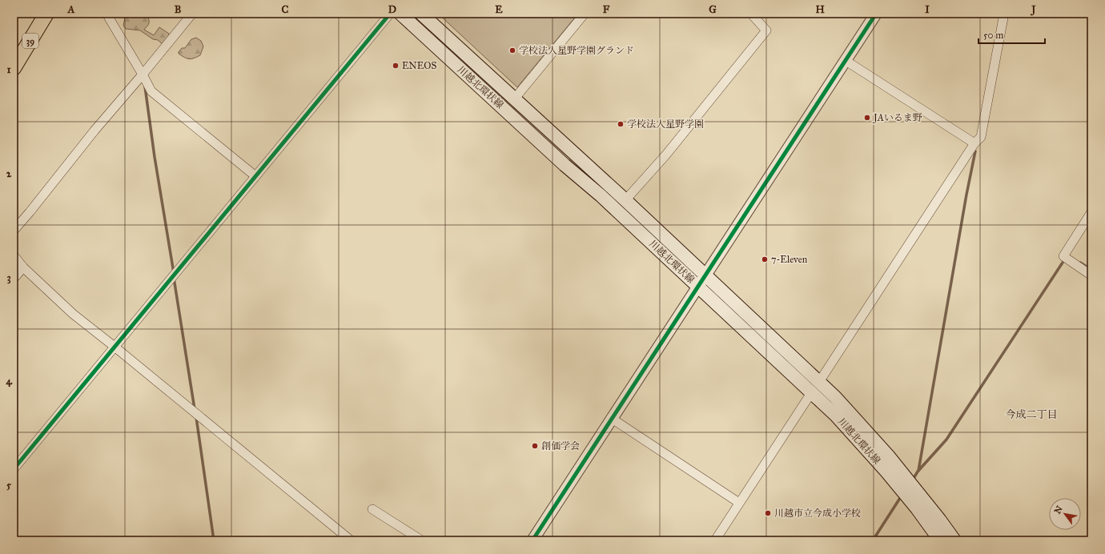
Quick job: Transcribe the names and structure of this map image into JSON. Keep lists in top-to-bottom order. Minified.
{"streets":{"main road":["39","川越北環状線"]},"districts":["今成二丁目"],"places":["学校法人星野学園グランド","ENEOS","JAいるま野","学校法人星野学園","7-Eleven","創価学会","川越市立今成小学校"],"scale_bar":"50 m","north":"top left","grid":{"columns":["A","B","C","D","E","F","G","H","I","J"],"rows":["1","2","3","4","5"]}}
